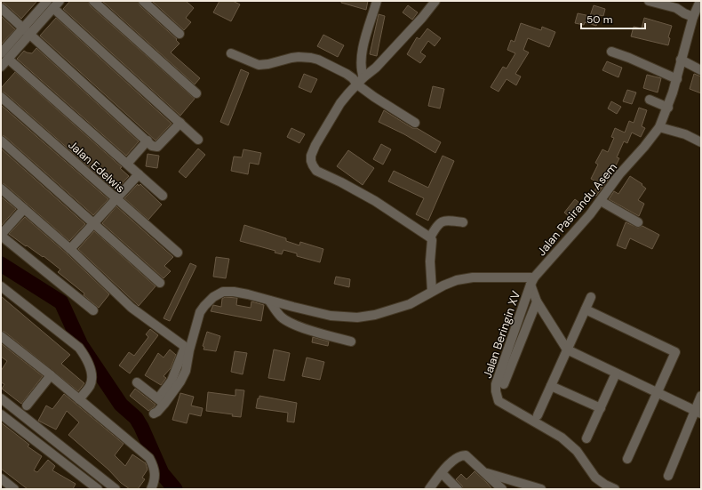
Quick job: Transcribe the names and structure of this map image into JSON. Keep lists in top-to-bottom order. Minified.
{"streets":{"street":["Jalan Edelwis","Jalan Pasirandu Asem","Jalan Beringin XV"]},"crossings":[["Jalan Pasirandu Asem","Jalan Beringin XV"]],"scale_bar":"50 m"}
